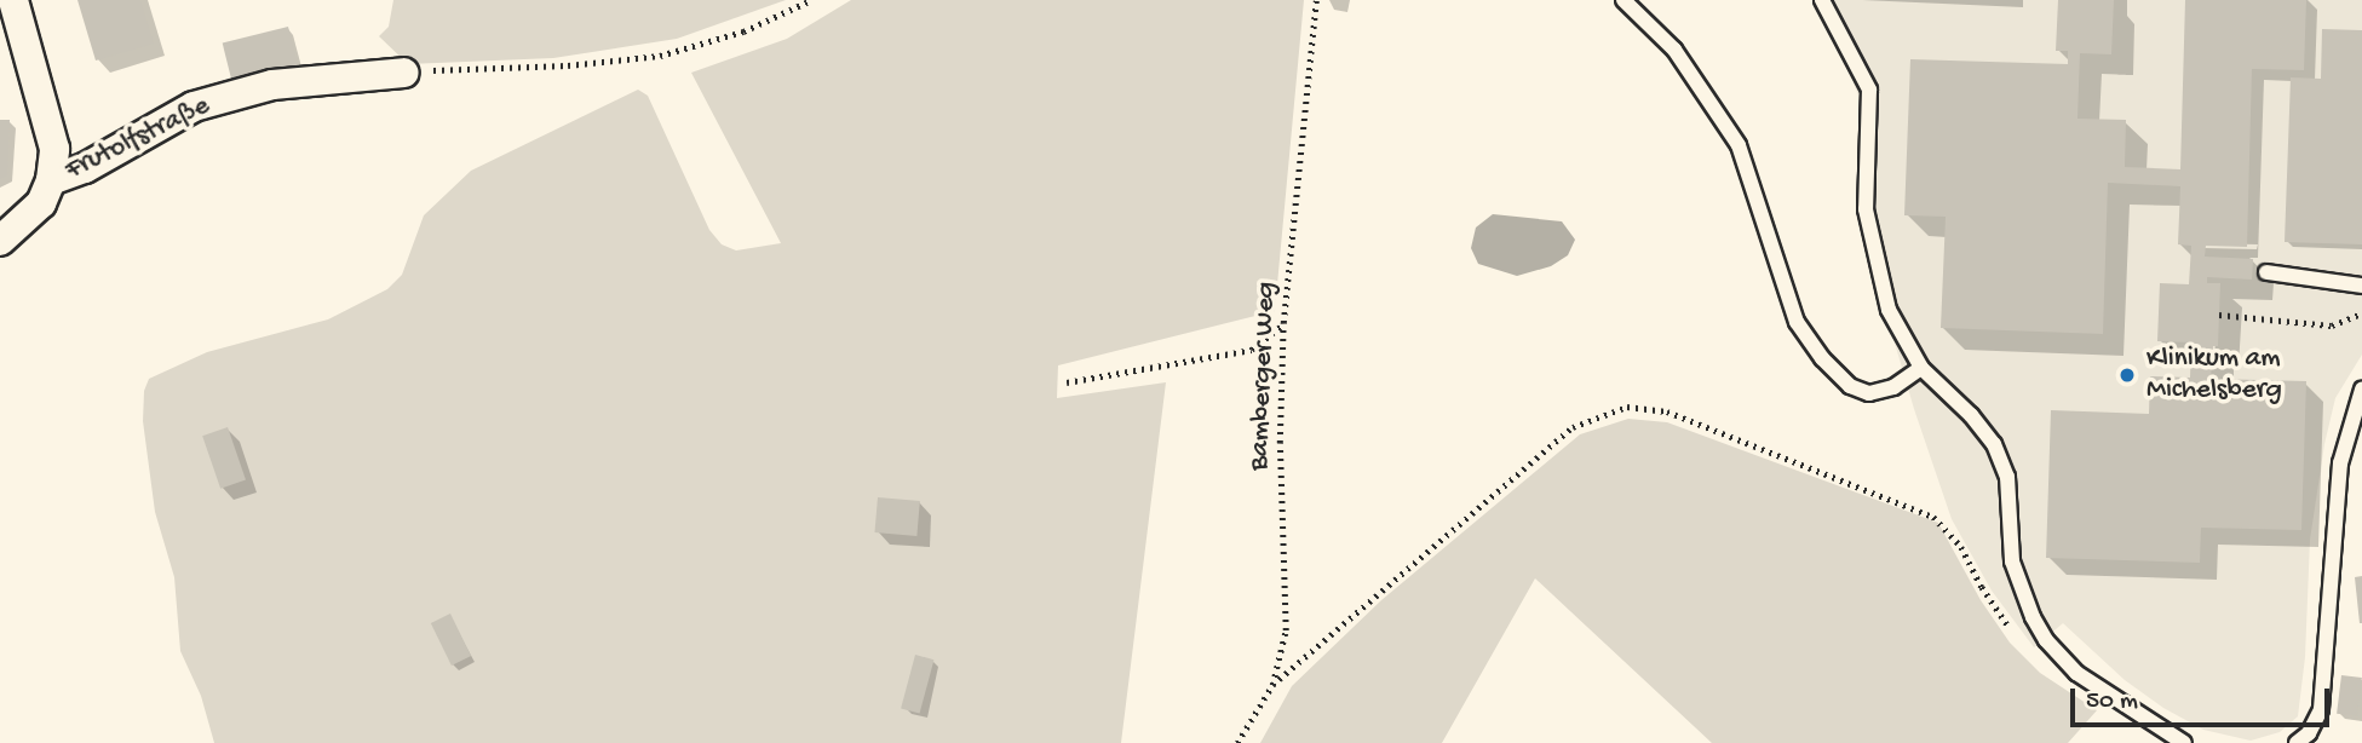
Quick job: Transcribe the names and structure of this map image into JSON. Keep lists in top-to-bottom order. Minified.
{"streets":{"street":["Frutolfstraße"],"path":["Bamberger Weg"]},"places":["Klinikum am Michelsberg"],"scale_bar":"50 m"}
